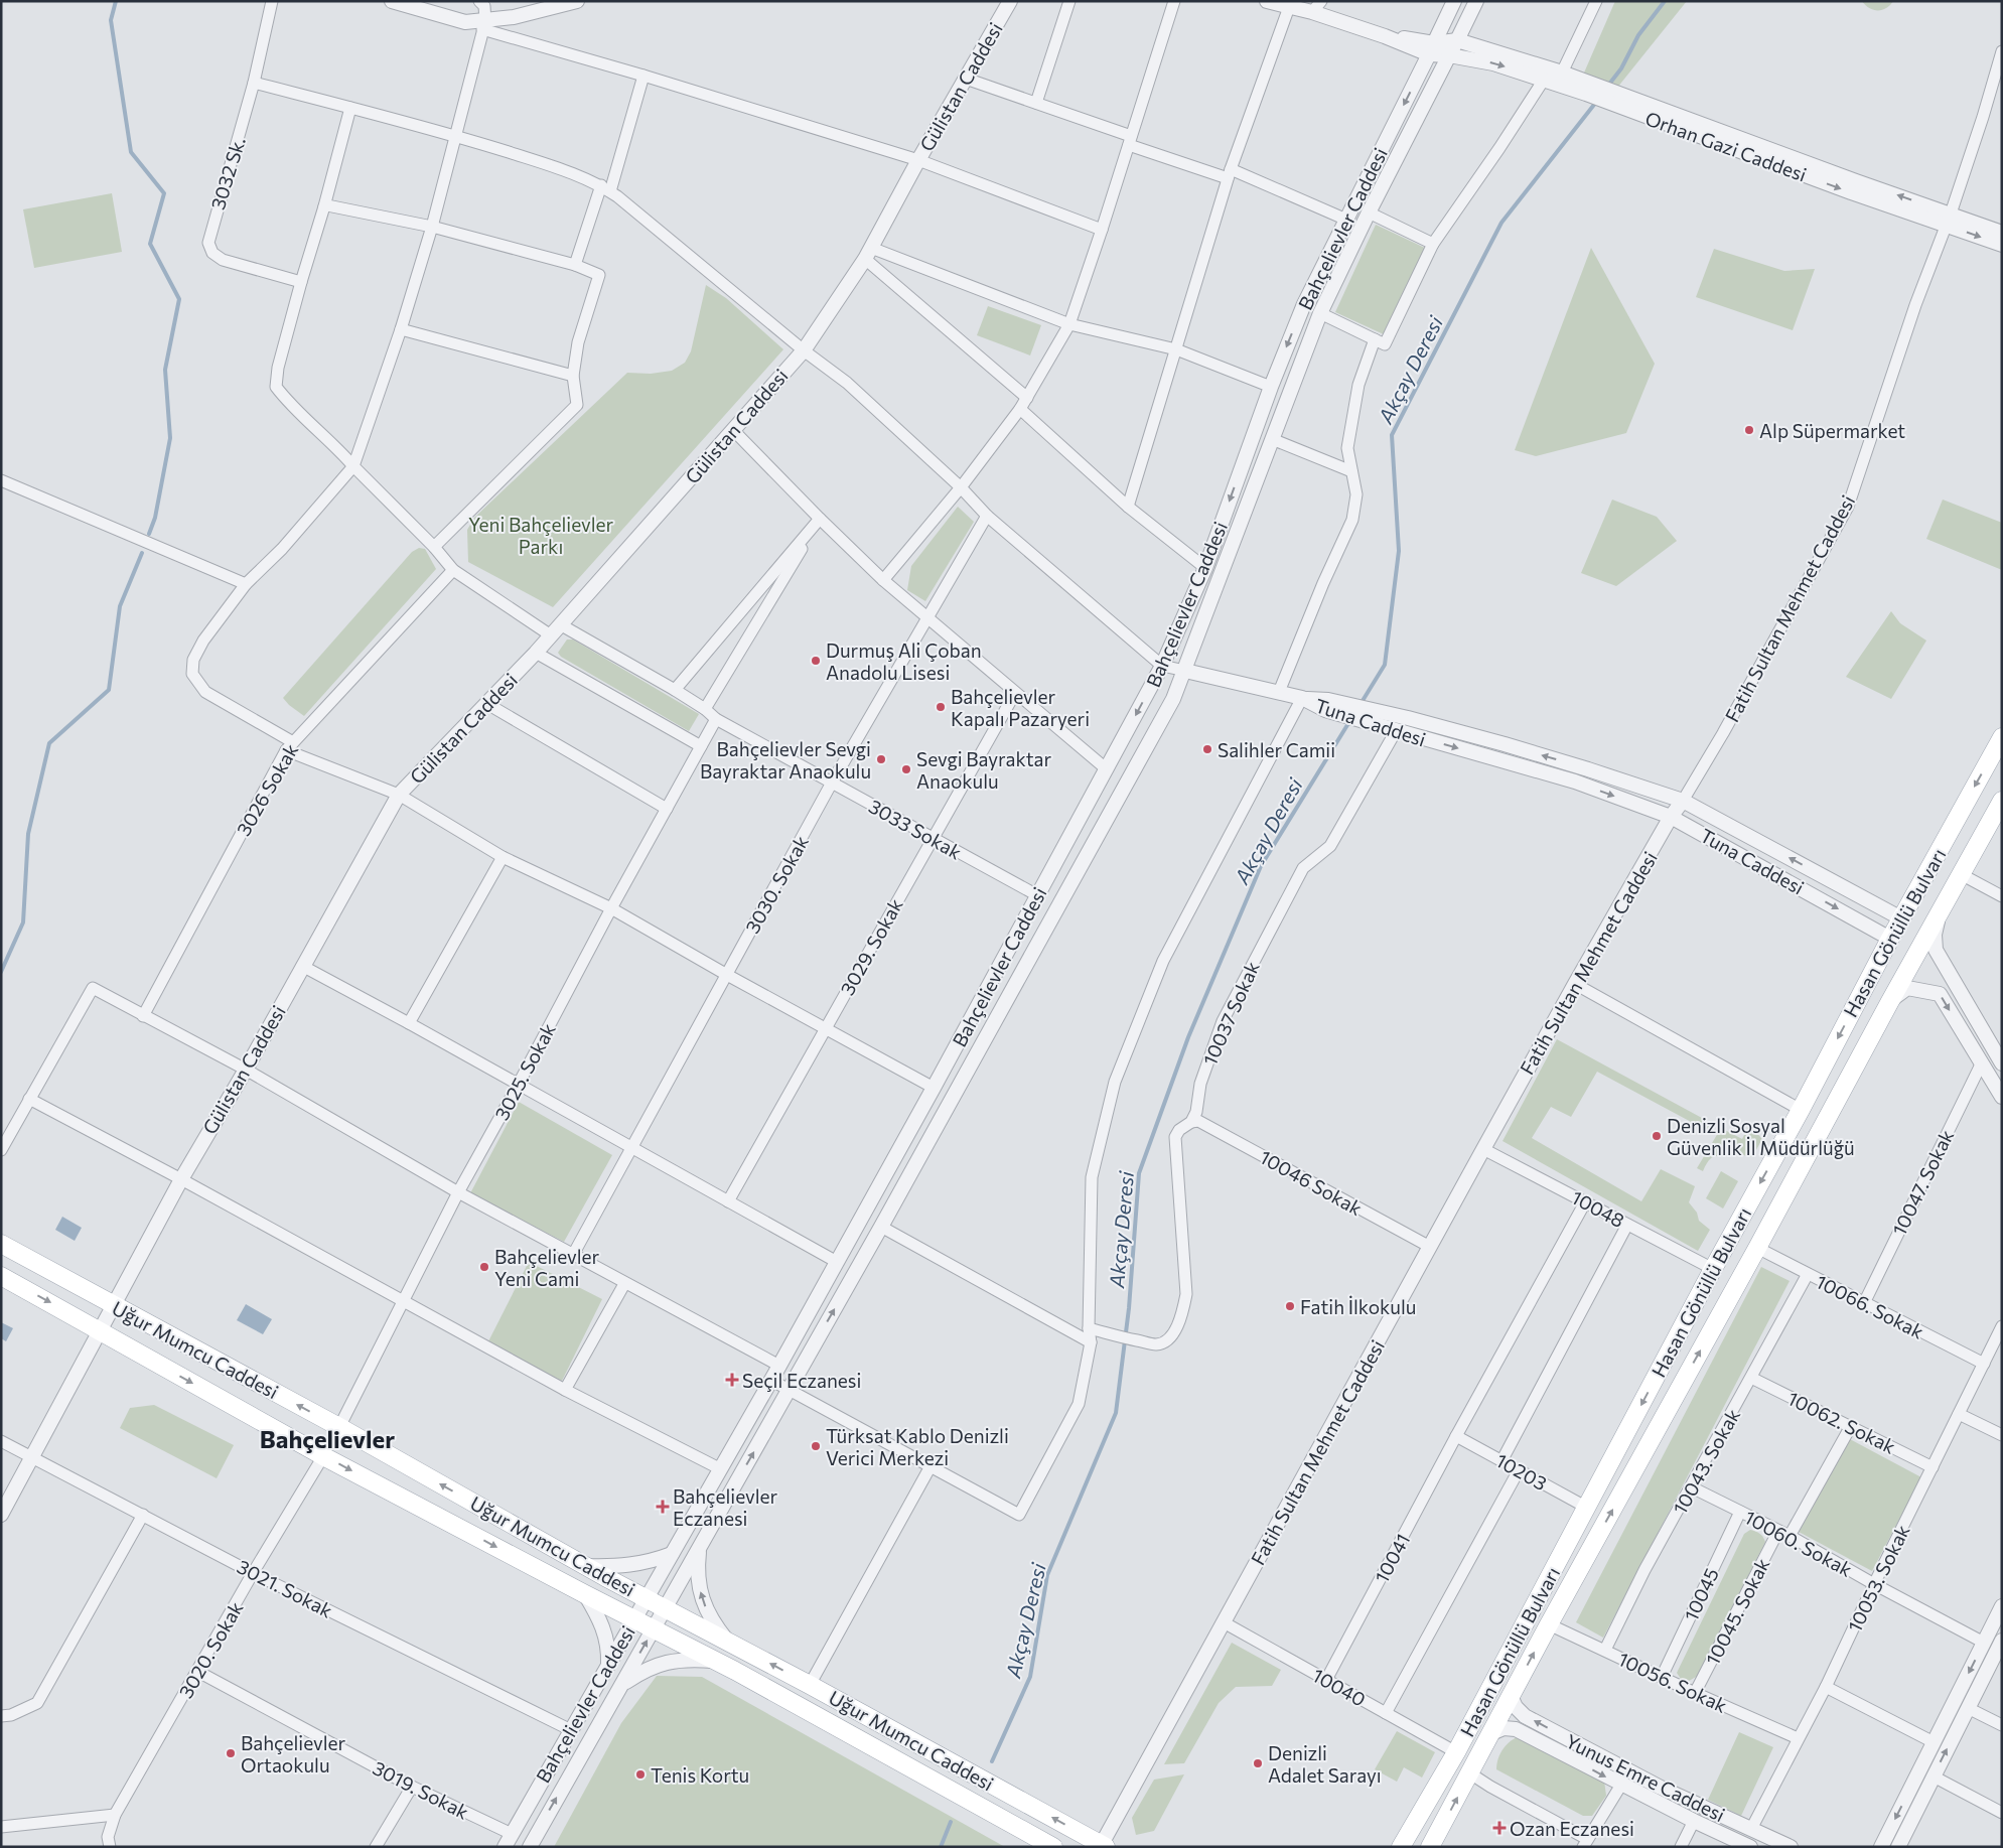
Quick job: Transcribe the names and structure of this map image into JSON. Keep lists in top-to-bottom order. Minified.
{"streets":{"main road":["Hasan Gönüllü Bulvarı","Uğur Mumcu Caddesi"],"street":["Gülistan Caddesi","Orhan Gazi Caddesi","3032 Sk.","Bahçelievler Caddesi","Fatih Sultan Mehmet Caddesi","Tuna Caddesi","3026 Sokak","3033 Sokak","3030. Sokak","3029. Sokak","10037 Sokak","3025. Sokak","10046 Sokak","10047. Sokak","10048","10066. Sokak","10062. Sokak","10043. Sokak","10203","10060. Sokak","10041","10053. Sokak","3021. Sokak","10045","10045. Sokak","3020. Sokak","10056. Sokak","10040","Yunus Emre Caddesi","3019. Sokak"]},"crossings":[["Gülistan Caddesi","3033 Sokak"],["Gülistan Caddesi","Uğur Mumcu Caddesi"],["Gülistan Caddesi","3021. Sokak"],["Orhan Gazi Caddesi","Bahçelievler Caddesi"],["Orhan Gazi Caddesi","Fatih Sultan Mehmet Caddesi"],["Bahçelievler Caddesi","Tuna Caddesi"],["Bahçelievler Caddesi","3033 Sokak"],["Bahçelievler Caddesi","Uğur Mumcu Caddesi"],["Bahçelievler Caddesi","3021. Sokak"],["Bahçelievler Caddesi","3019. Sokak"],["Fatih Sultan Mehmet Caddesi","Tuna Caddesi"],["Fatih Sultan Mehmet Caddesi","10046 Sokak"],["Fatih Sultan Mehmet Caddesi","10048"],["Fatih Sultan Mehmet Caddesi","Uğur Mumcu Caddesi"],["Fatih Sultan Mehmet Caddesi","10040"],["Tuna Caddesi","Hasan Gönüllü Bulvarı"],["Tuna Caddesi","10037 Sokak"],["3033 Sokak","3030. Sokak"],["3033 Sokak","3029. Sokak"],["3033 Sokak","3025. Sokak"],["Hasan Gönüllü Bulvarı","10048"],["Hasan Gönüllü Bulvarı","10066. Sokak"],["Hasan Gönüllü Bulvarı","10203"],["Hasan Gönüllü Bulvarı","10056. Sokak"],["Hasan Gönüllü Bulvarı","10040"],["Hasan Gönüllü Bulvarı","Yunus Emre Caddesi"],["10037 Sokak","10046 Sokak"],["3025. Sokak","Uğur Mumcu Caddesi"],["10047. Sokak","10066. Sokak"],["10048","10041"],["10066. Sokak","10043. Sokak"],["10066. Sokak","10053. Sokak"],["Uğur Mumcu Caddesi","3020. Sokak"],["10062. Sokak","10043. Sokak"],["10062. Sokak","10053. Sokak"],["10043. Sokak","10060. Sokak"],["10043. Sokak","10056. Sokak"],["10203","10041"],["10060. Sokak","10053. Sokak"],["10060. Sokak","10045"],["10060. Sokak","10045. Sokak"],["10041","10040"],["10053. Sokak","10056. Sokak"],["10053. Sokak","Yunus Emre Caddesi"],["3021. Sokak","3020. Sokak"],["10045","10056. Sokak"],["10045. Sokak","10056. Sokak"],["3020. Sokak","3019. Sokak"]],"districts":["Bahçelievler"],"water":["Akçay Deresi"],"parks":["Yeni Bahçelievler Parkı"],"places":{"other":["Alp Süpermarket","Durmuş Ali Çoban Anadolu Lisesi","Bahçelievler Kapalı Pazaryeri","Salihler Camii","Bahçelievler Sevgi Bayraktar Anaokulu","Sevgi Bayraktar Anaokulu","Denizli Sosyal Güvenlik İl Müdürlüğü","Bahçelievler Yeni Cami","Fatih İlkokulu","Türksat Kablo Denizli Verici Merkezi","Bahçelievler Ortaokulu","Denizli Adalet Sarayı","Tenis Kortu"],"health":["Seçil Eczanesi","Bahçelievler Eczanesi","Ozan Eczanesi"]}}
